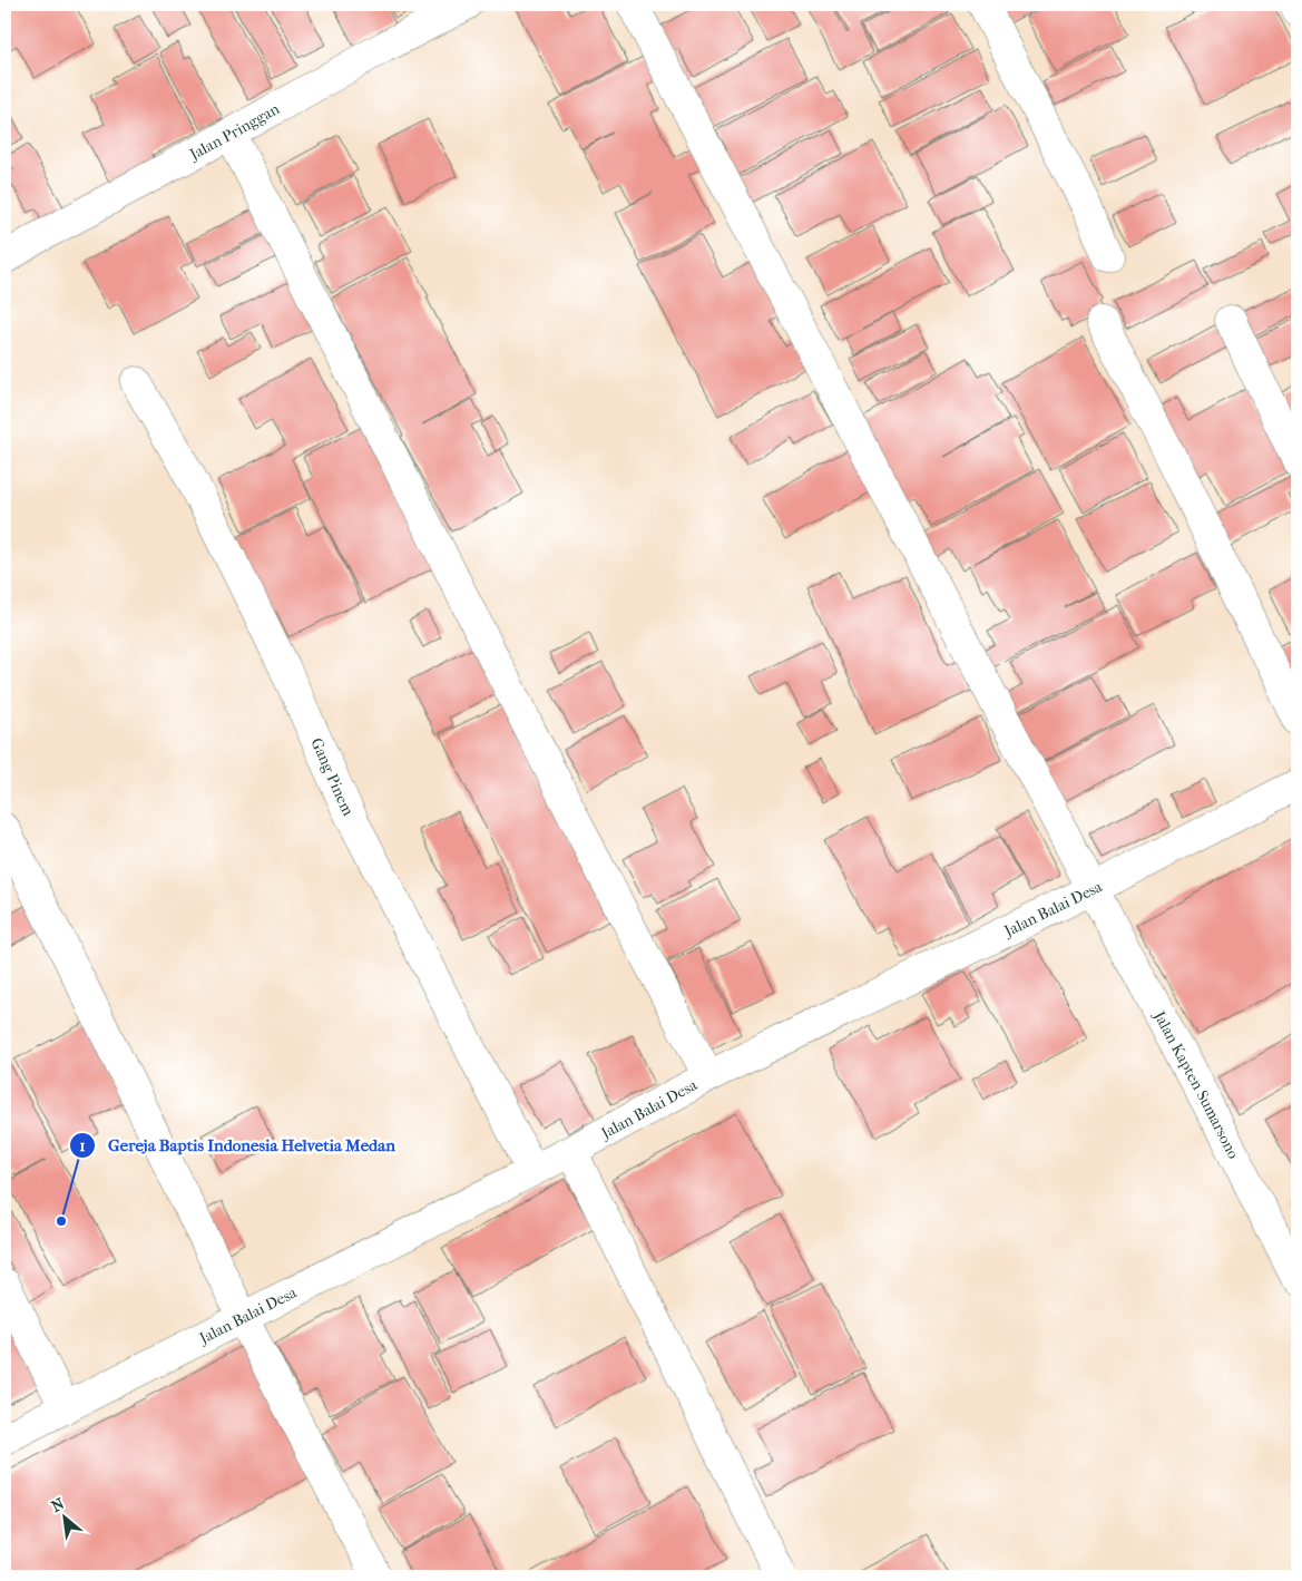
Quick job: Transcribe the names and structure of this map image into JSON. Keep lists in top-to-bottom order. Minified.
{"streets":{"street":["Jalan Pringgan","Gang Pinem","Jalan Balai Desa","Jalan Kapten Sumarsono"]},"crossings":[["Gang Pinem","Jalan Balai Desa"],["Jalan Balai Desa","Jalan Kapten Sumarsono"]],"places":["Gereja Baptis Indonesia Helvetia Medan"],"north":"top left"}
